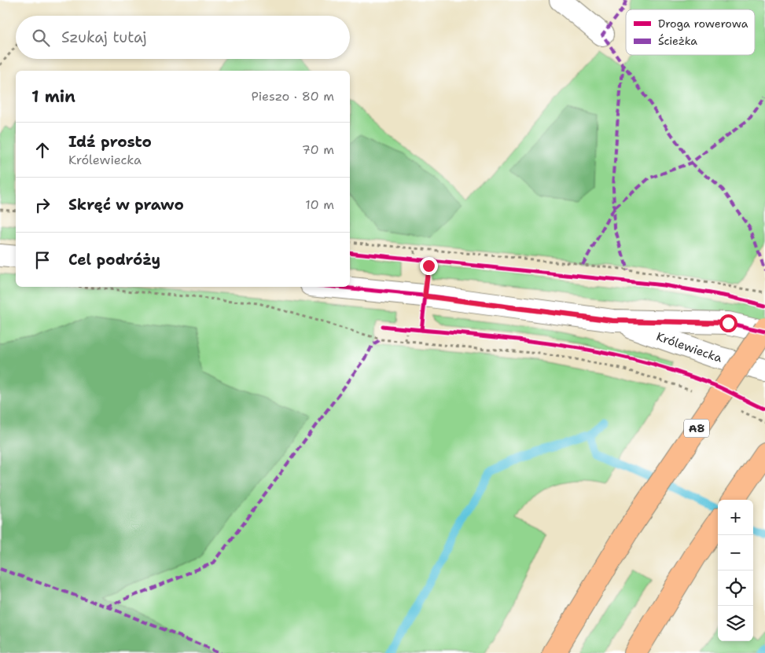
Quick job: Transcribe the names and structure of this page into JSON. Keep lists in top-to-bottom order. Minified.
{"streets":{"highway":["A8"],"street":["Królewiecka"]},"legend":["Droga rowerowa","Ścieżka"],"page":{"search":"Szukaj tutaj","heading":["1 min","Pieszo · 80 m"],"list":[["Idź prosto","Królewiecka","70 m"],["Skręć w prawo","10 m"],"Cel podróży"],"map_buttons":["+","−"]}}
